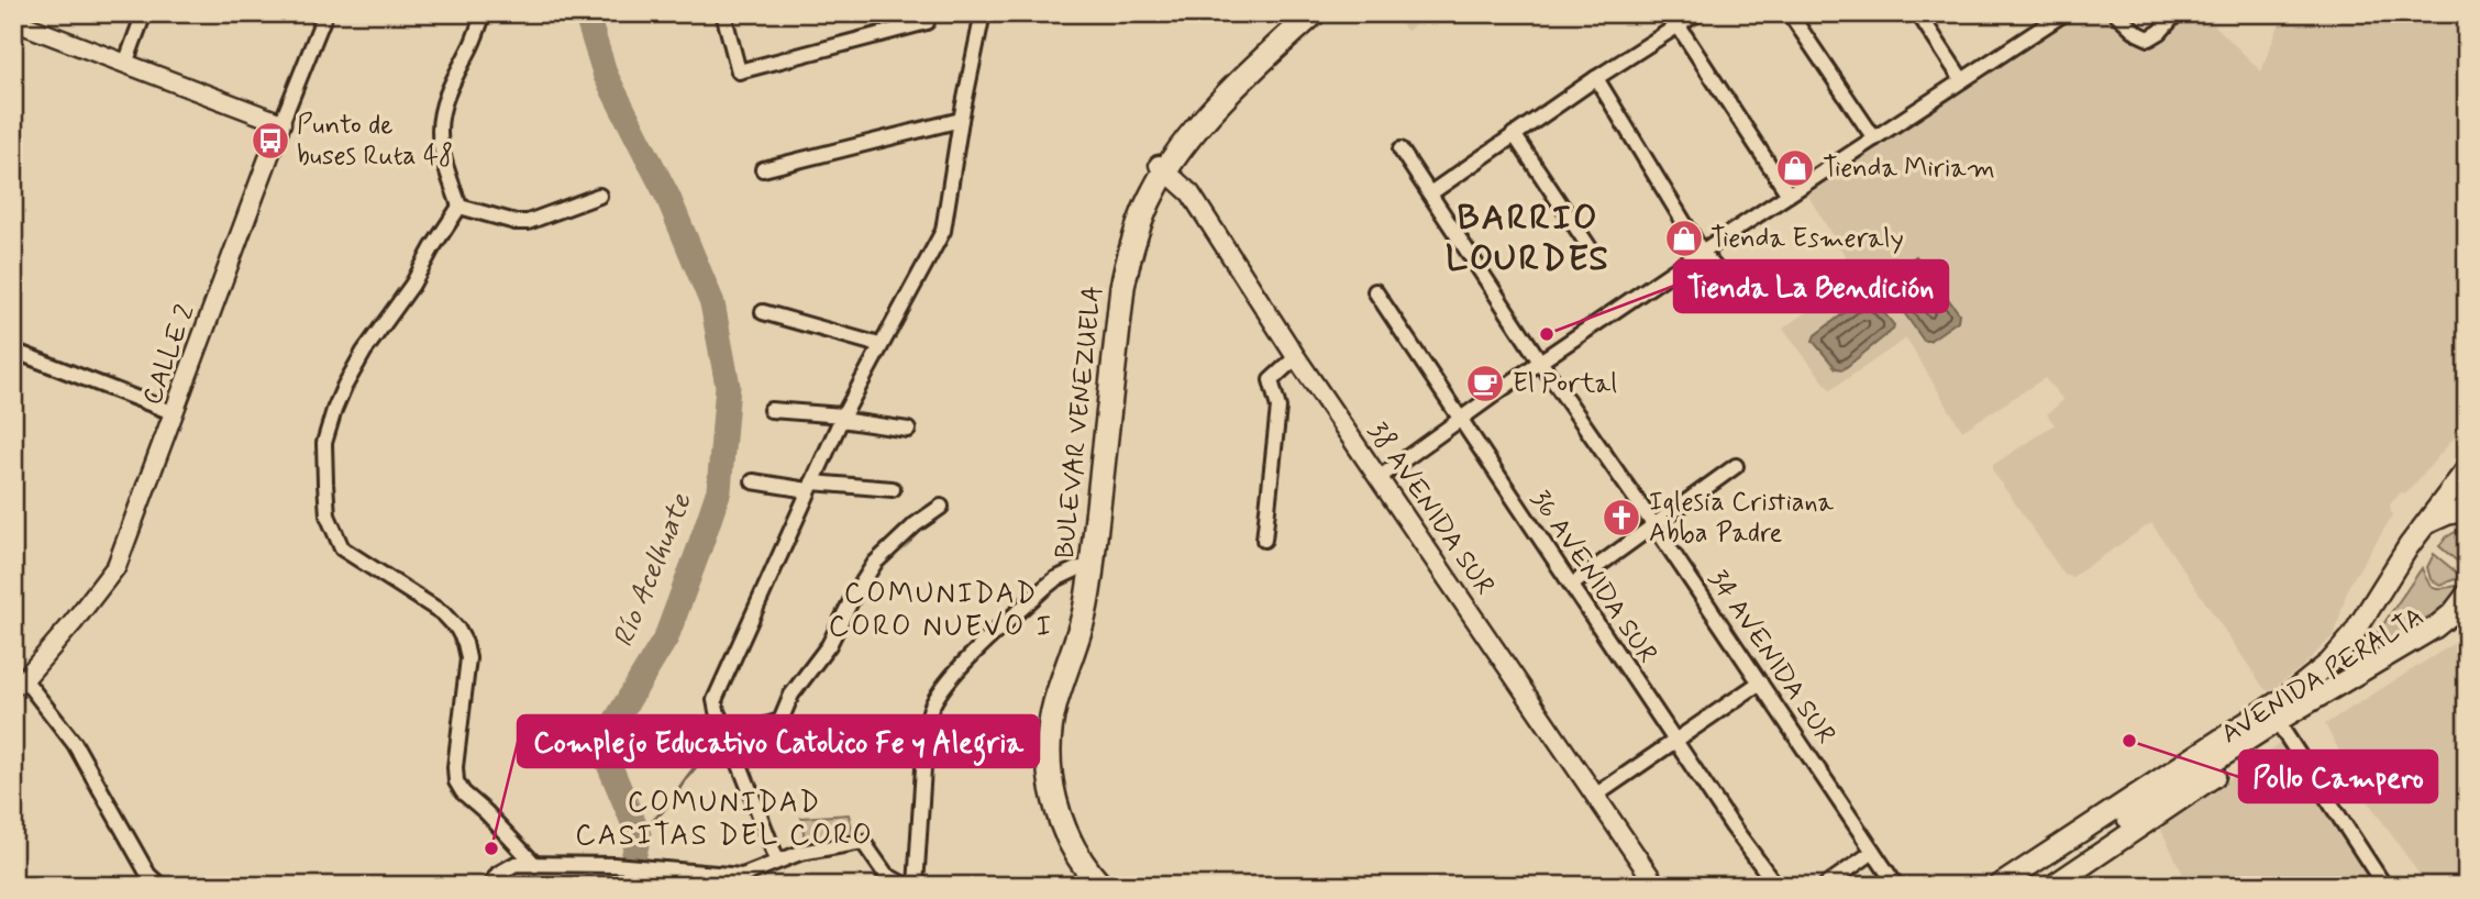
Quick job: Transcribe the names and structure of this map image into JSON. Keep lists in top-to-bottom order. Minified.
{"streets":{"highway":["BULEVAR VENEZUELA"],"main road":["AVENIDA PERALTA"],"street":["CALLE 2","38 AVENIDA SUR","36 AVENIDA SUR","34 AVENIDA SUR"]},"crossings":[["BULEVAR VENEZUELA","38 AVENIDA SUR"]],"districts":["BARRIO LOURDES","COMUNIDAD CORO NUEVO I","COMUNIDAD CASITAS DEL CORO"],"water":["Río Acelhuate"],"places":{"bus stop":["Punto de buses Ruta 48"],"shop":["Tienda Miriam","Tienda Esmeraly"],"other":["Tienda La Bendición","Pollo Campero","Complejo Educativo Catolico Fe y Alegria"],"cafe":["El Portal"],"church":["Iglesia Cristiana Abba Padre"]}}
